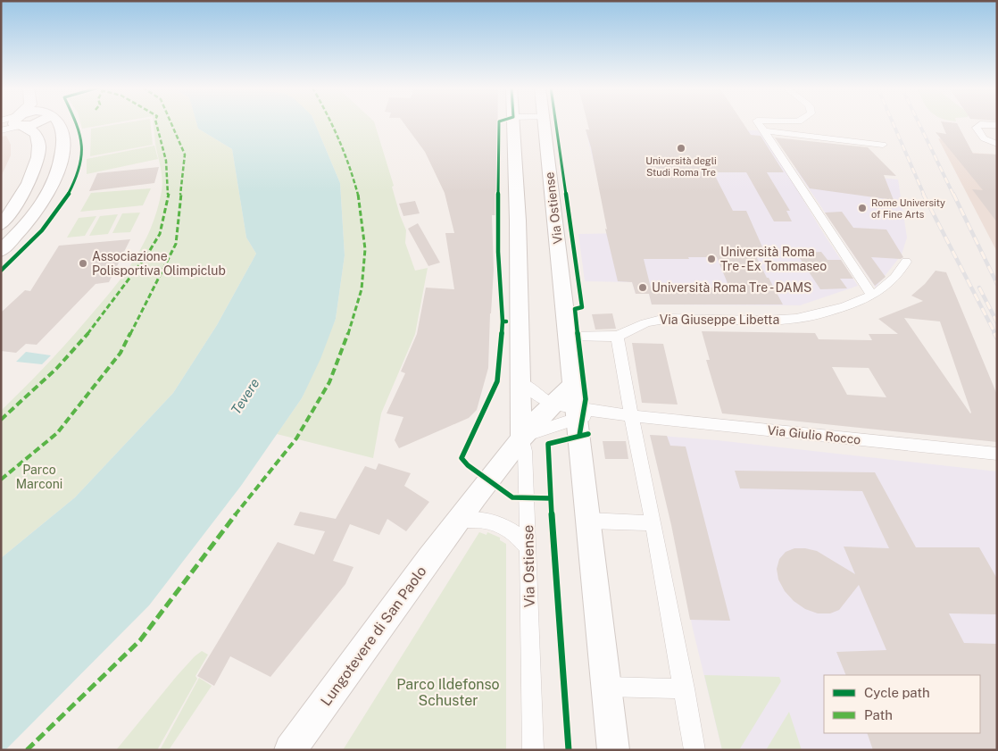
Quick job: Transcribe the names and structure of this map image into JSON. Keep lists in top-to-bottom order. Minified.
{"streets":{"main road":["Via Ostiense","Lungotevere di San Paolo"],"street":["Via Giuseppe Libetta","Via Giulio Rocco"]},"crossings":[["Via Ostiense","Via Giuseppe Libetta"],["Via Ostiense","Lungotevere di San Paolo"]],"water":["Tevere"],"parks":["Parco Marconi","Parco Ildefonso Schuster"],"places":["Università degli Studi Roma Tre","Rome University of Fine Arts","Università Roma Tre - Ex Tommaseo","Associazione Polisportiva Olimpiclub","Università Roma Tre - DAMS"],"legend":["Cycle path","Path"]}
